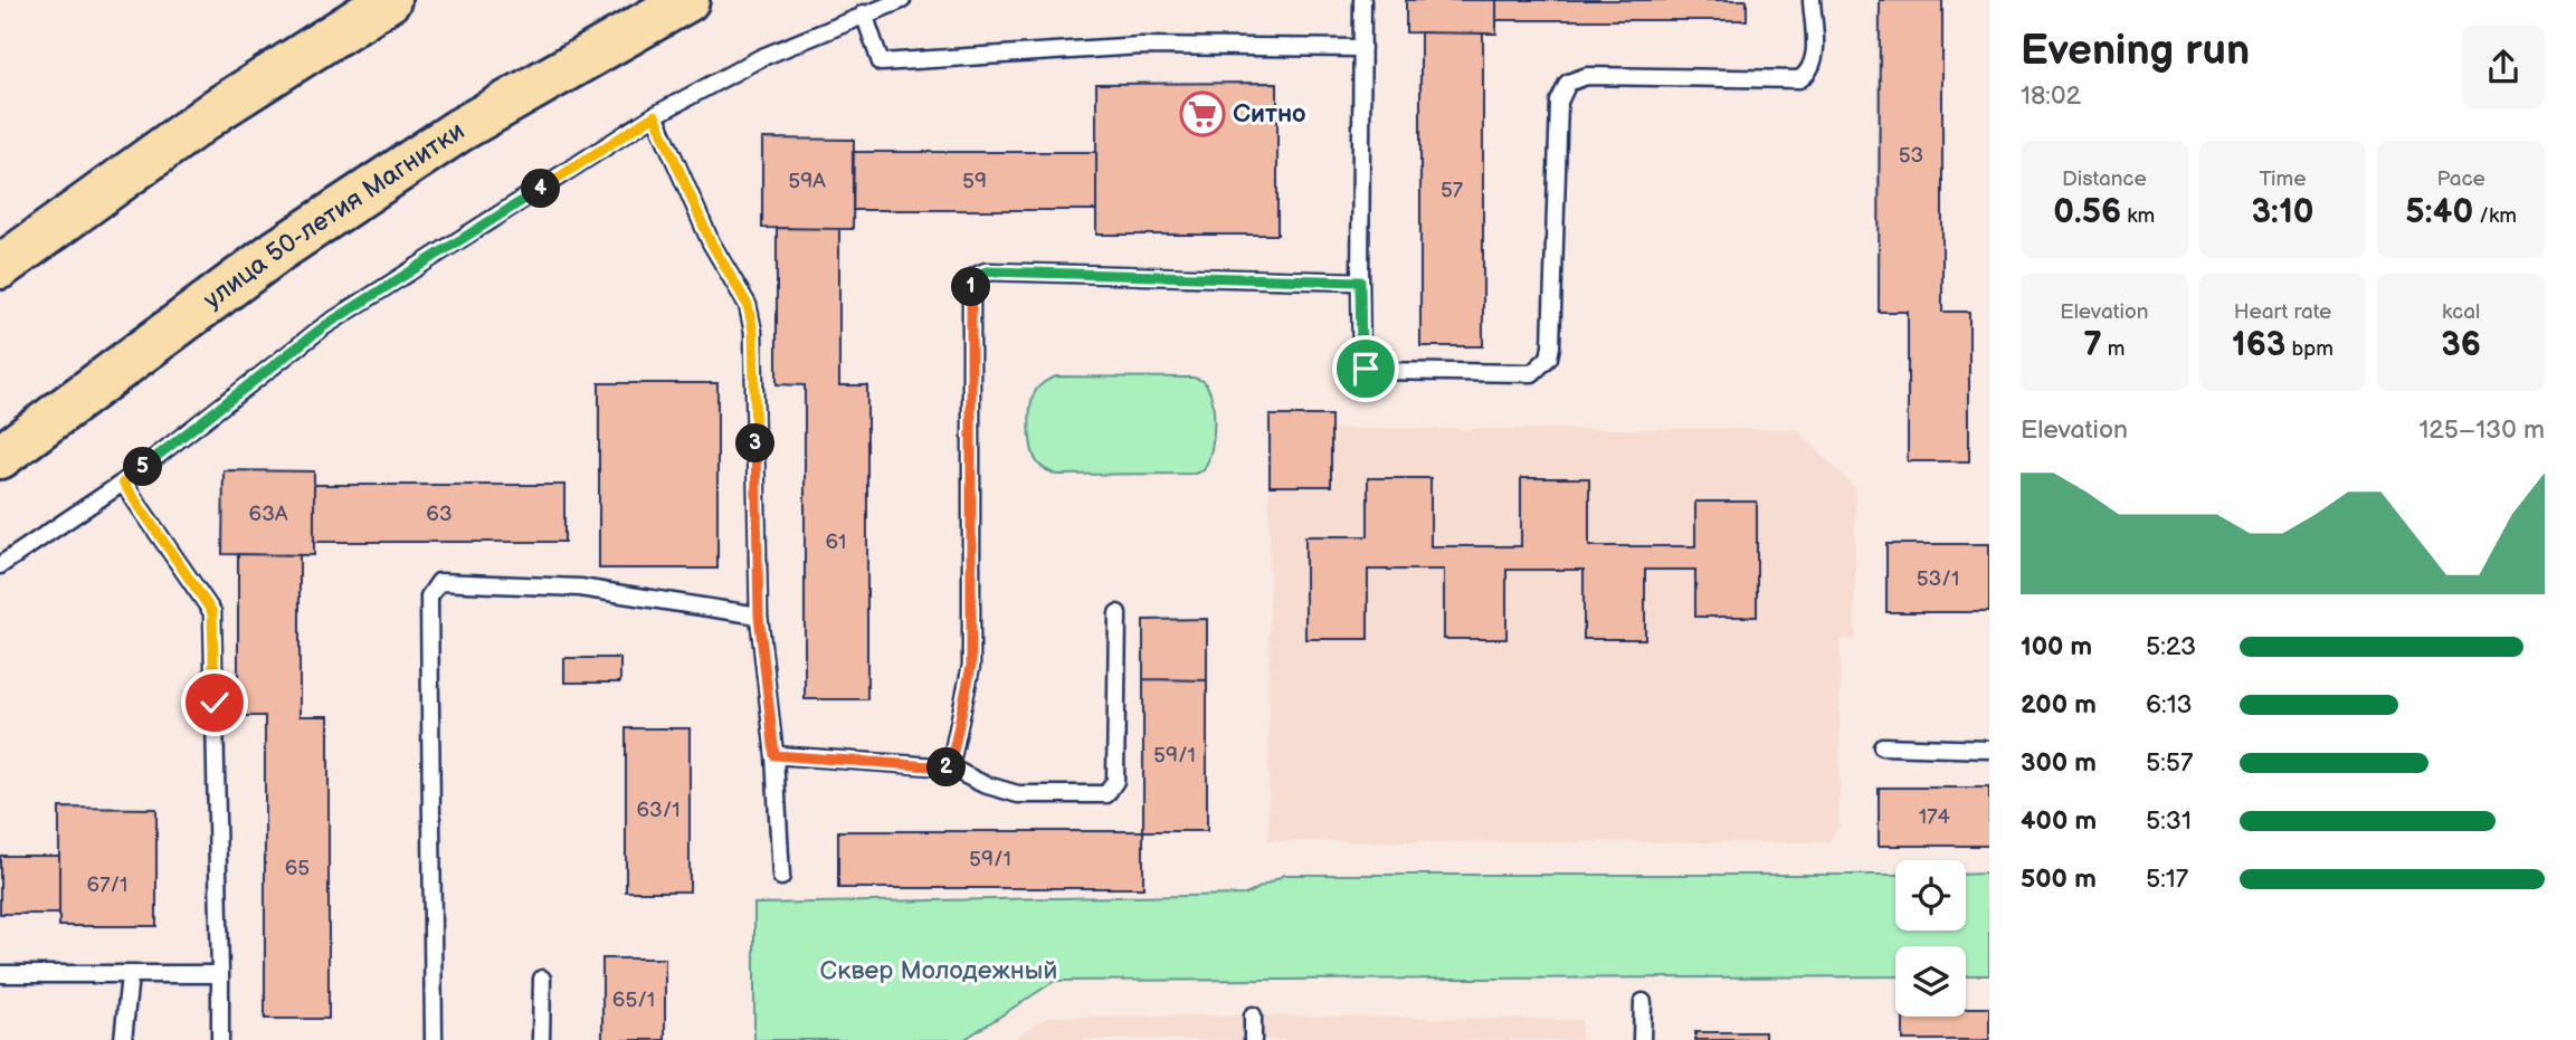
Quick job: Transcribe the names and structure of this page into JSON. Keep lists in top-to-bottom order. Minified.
{"streets":{"main road":["улица 50-летия Магнитки"]},"parks":["Сквер Молодежный"],"places":{"supermarket":["Ситно"]},"house_numbers":["53","59А","59","57","63А","63","61","53/1","59/1","63/1","174","59/1","65","67/1","65/1"],"page":{"heading":["Evening run","18:02"],"stats":[["Distance","0.56 km"],["Time","3:10"],["Pace","5:40 /km"],["Elevation","7 m"],["Heart rate","163 bpm"],["kcal","36"]],"pins":["4","1","3","5","2"],"chart":["Elevation","125–130 m"],"list":[{"name":"100 m","note":"5:23"},{"name":"200 m","note":"6:13"},{"name":"300 m","note":"5:57"},{"name":"400 m","note":"5:31"},{"name":"500 m","note":"5:17"}]}}
